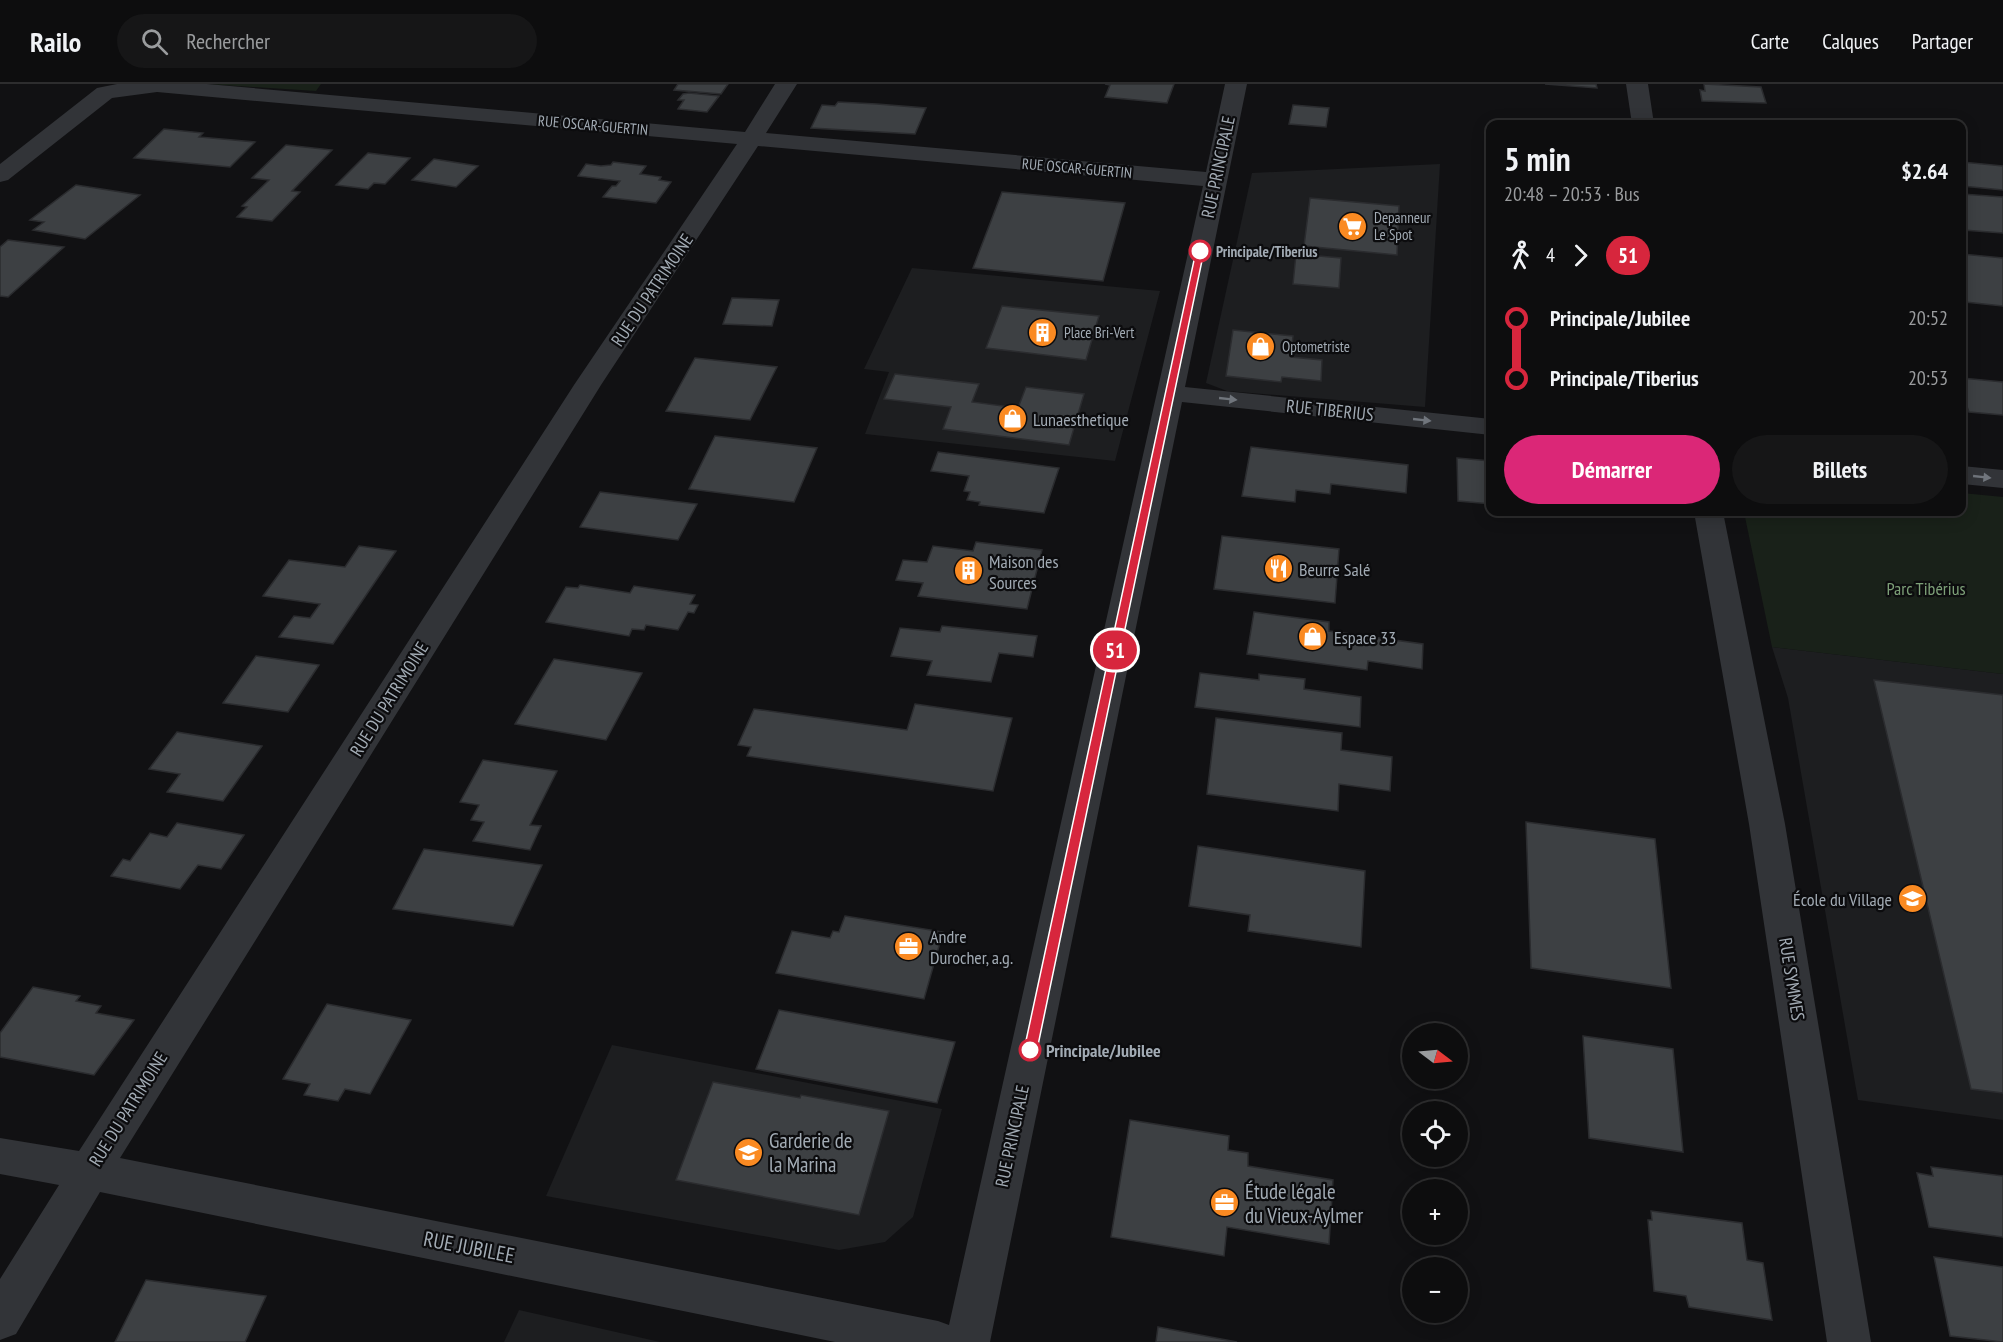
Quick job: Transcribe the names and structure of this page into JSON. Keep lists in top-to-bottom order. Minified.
{"streets":{"street":["RUE OSCAR-GUERTIN","RUE PRINCIPALE","RUE DU PATRIMOINE","RUE TIBERIUS","RUE SYMMES","RUE JUBILEE"]},"crossings":[["RUE OSCAR-GUERTIN","RUE PRINCIPALE"],["RUE OSCAR-GUERTIN","RUE DU PATRIMOINE"],["RUE PRINCIPALE","RUE TIBERIUS"],["RUE DU PATRIMOINE","RUE JUBILEE"]],"one_way":["RUE TIBERIUS"],"parks":["Parc Tibérius"],"places":{"supermarket":["Depanneur Le Spot"],"other":["Principale/Tiberius","Principale/Jubilee"],"building":["Place Bri-Vert","Maison des Sources"],"shop":["Optometriste","Lunaesthetique","Espace 33"],"restaurant":["Beurre Salé"],"school or university":["École du Village","Garderie de la Marina"],"office":["Andre Durocher, a.g.","Étude légale du Vieux-Aylmer"]},"lines":["bus line 51"],"north":"right","page":{"header":"Railo","search":"Rechercher","nav":["Carte","Calques","Partager"],"on_map":"51","heading":["5 min","20:48 – 20:53 · Bus","$2.64"],"legs":["4","51"],"list":[{"name":"Principale/Jubilee","value":"20:52"},{"name":"Principale/Tiberius","value":"20:53"}],"buttons":["Démarrer","Billets"],"map_buttons":["+","−"]}}
